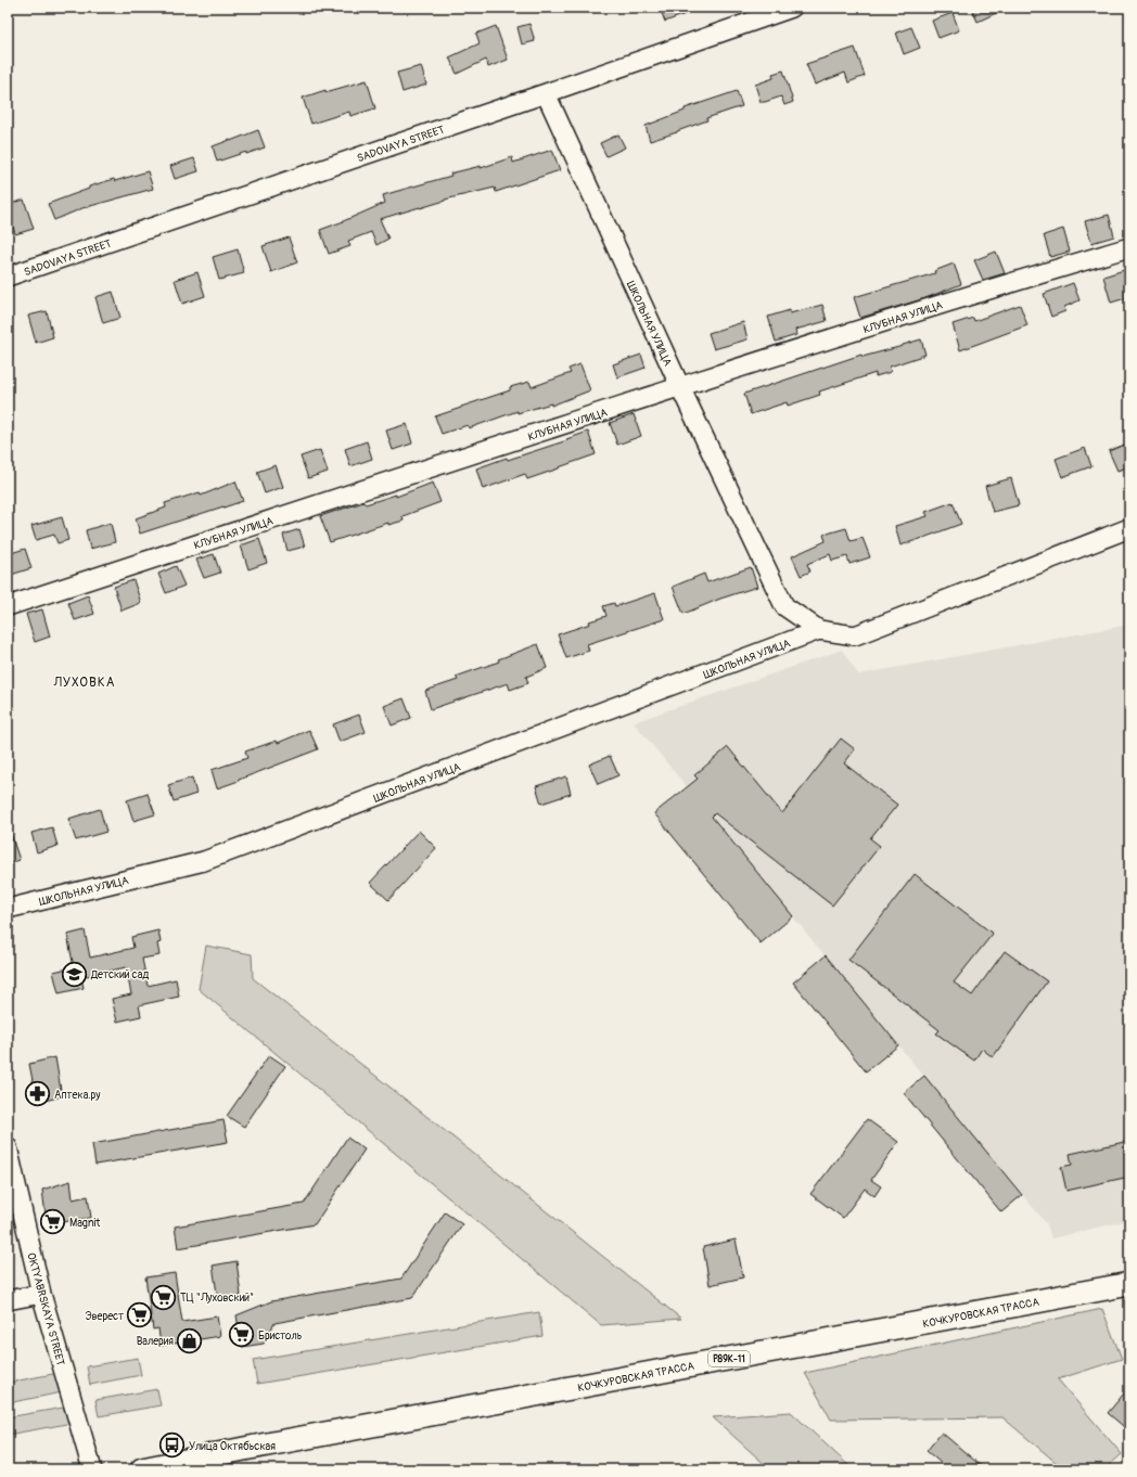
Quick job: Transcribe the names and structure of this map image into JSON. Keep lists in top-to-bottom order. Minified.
{"streets":{"main road":["КОЧКУРОВСКАЯ ТРАССА","Р89К-11"],"street":["SADOVAYA STREET","КЛУБНАЯ УЛИЦА","ШКОЛЬНАЯ УЛИЦА","OKTYABRSKAYA STREET"]},"crossings":[["SADOVAYA STREET","ШКОЛЬНАЯ УЛИЦА"],["КЛУБНАЯ УЛИЦА","ШКОЛЬНАЯ УЛИЦА"]],"districts":["ЛУХОВКА"],"places":{"school or university":["Детский сад"],"pharmacy":["Аптека.ру"],"supermarket":["Magnit","ТЦ \"Луховский\"","Эверест","Бристоль"],"shop":["Валерия"],"bus stop":["Улица Октябьская"]}}
